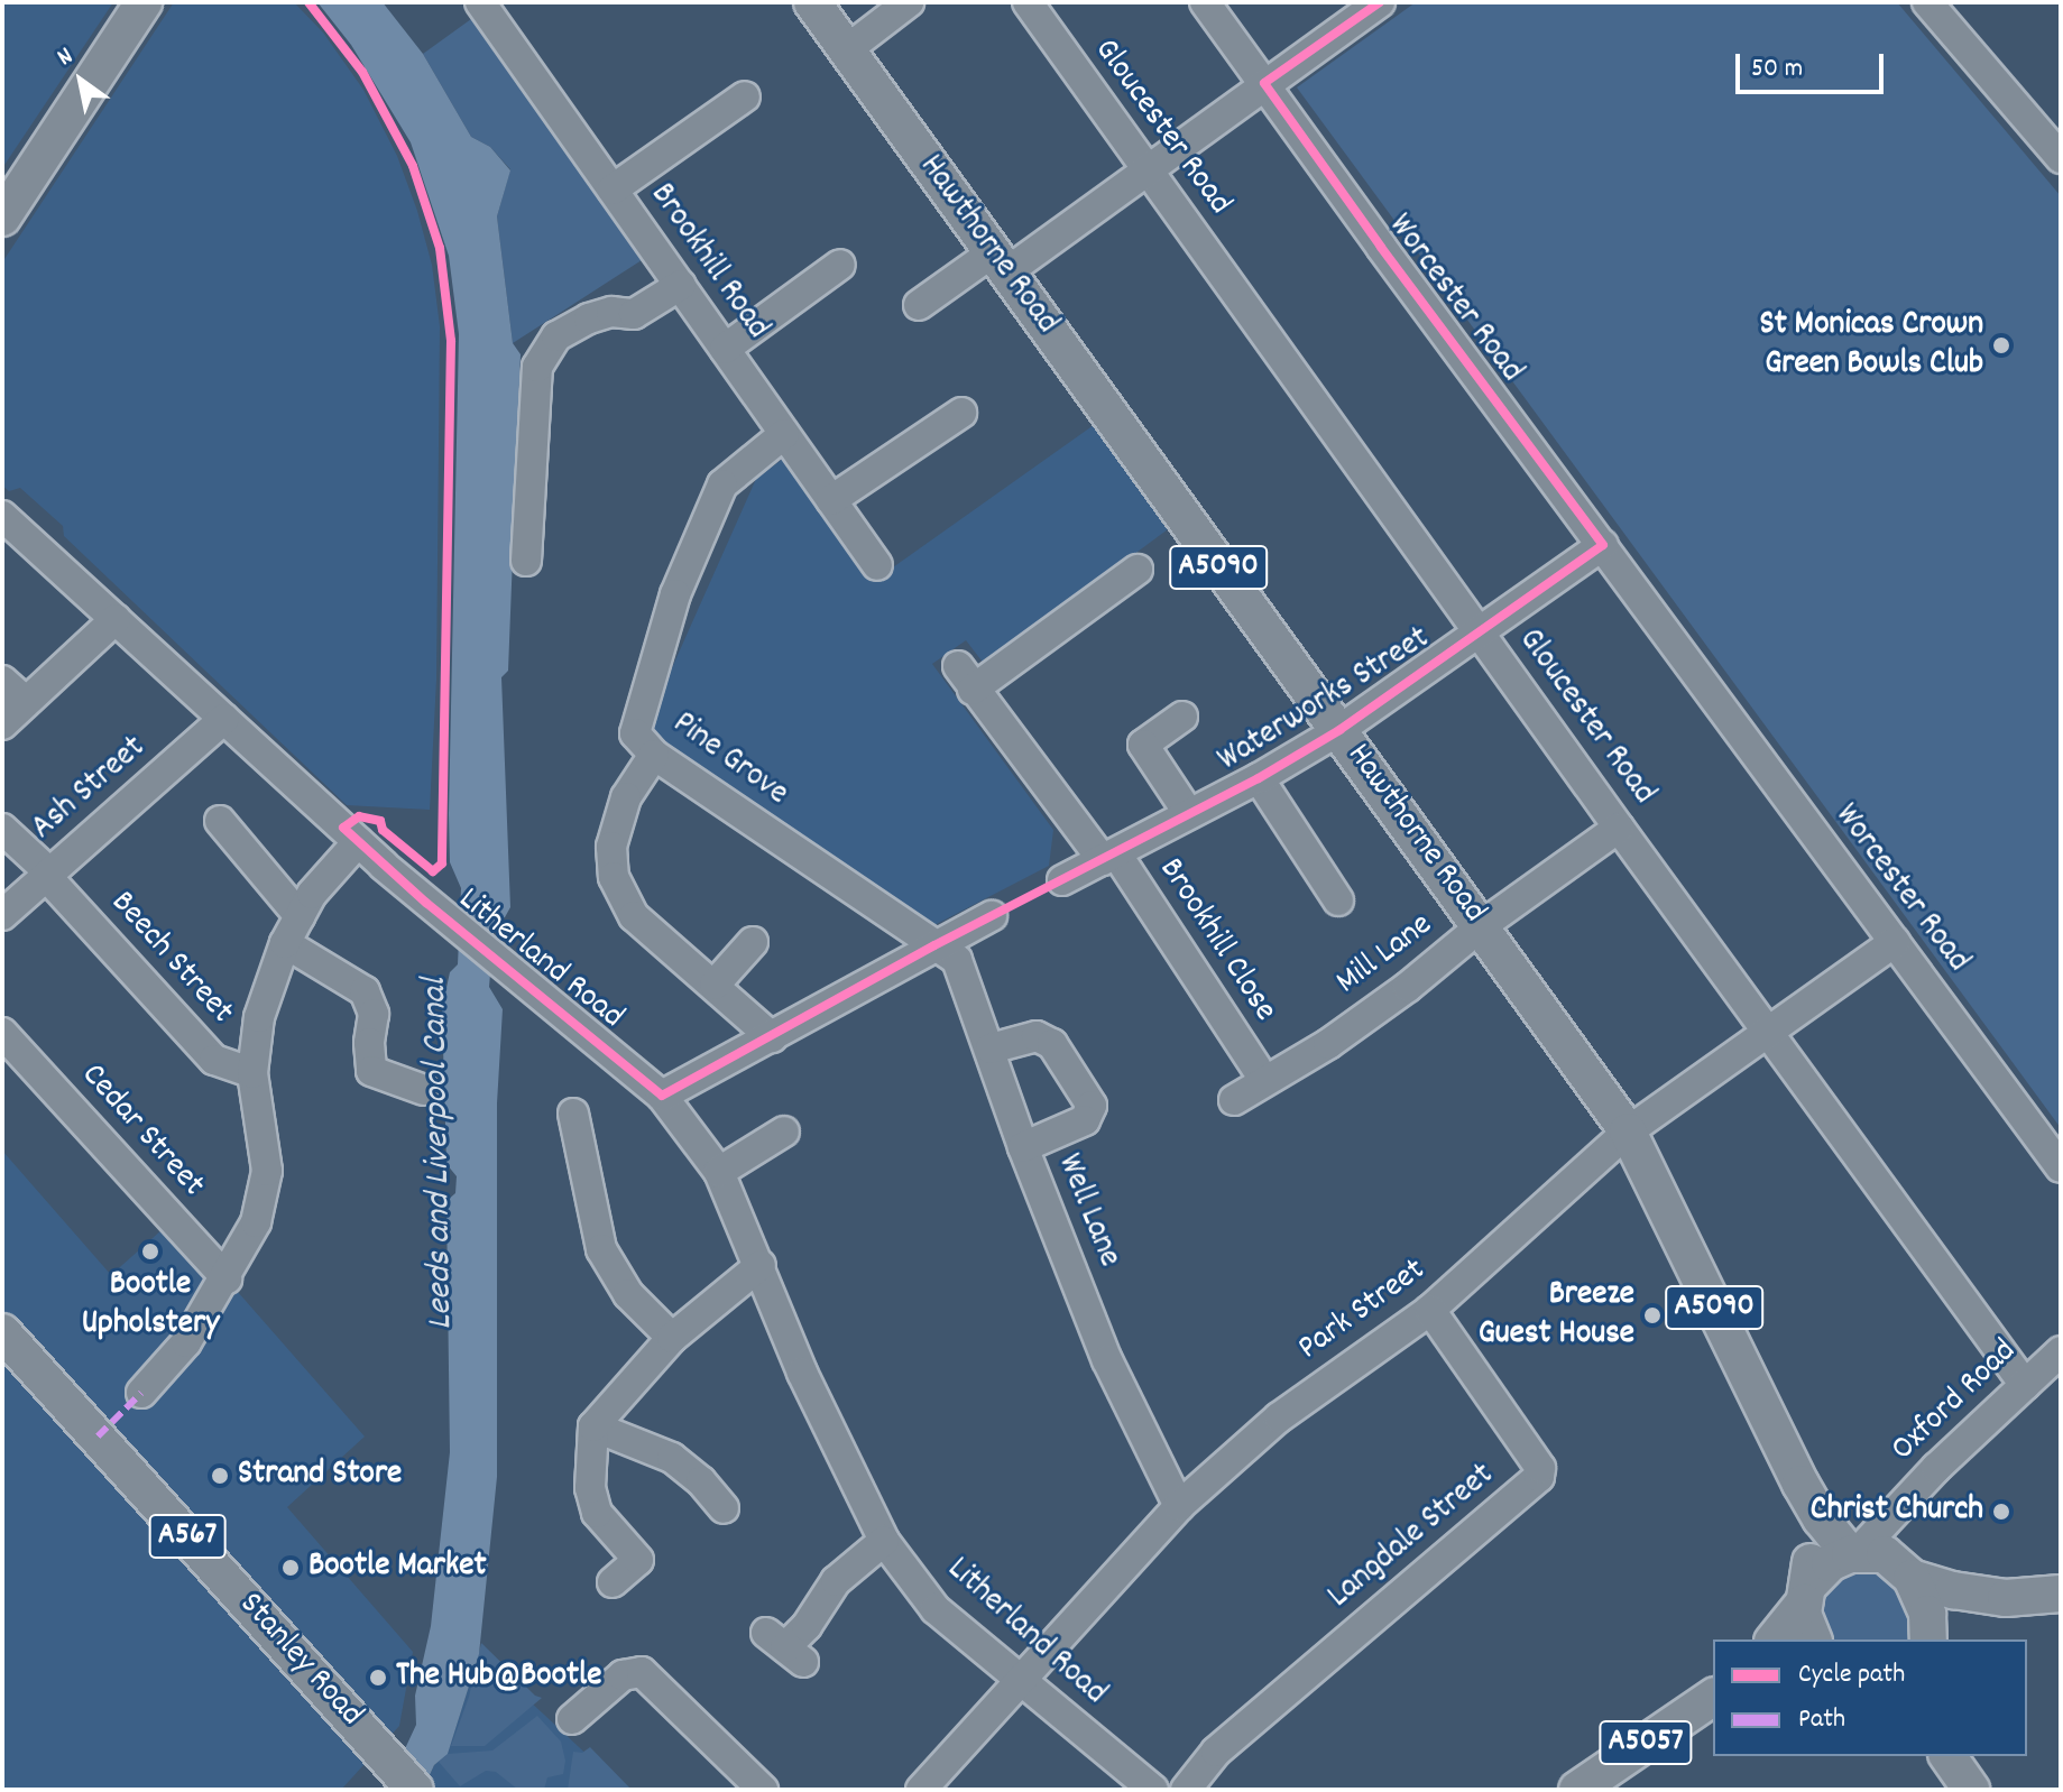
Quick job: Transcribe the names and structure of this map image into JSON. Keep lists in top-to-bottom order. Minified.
{"streets":{"main road":["Hawthorne Road","A5090","A567","Stanley Road","A5057"],"street":["Gloucester Road","Brookhill Road","Worcester Road","Waterworks Street","Pine Grove","Ash Street","Brookhill Close","Mill Lane","Beech Street","Litherland Road","Cedar Street","Well Lane","Park Street","Oxford Road","Langdale Street"]},"crossings":[["Gloucester Road","Waterworks Street"],["Gloucester Road","Mill Lane"],["Gloucester Road","Park Street"],["Gloucester Road","Oxford Road"],["Hawthorne Road","A5090"],["Hawthorne Road","Waterworks Street"],["Hawthorne Road","Mill Lane"],["Hawthorne Road","Park Street"],["Hawthorne Road","Oxford Road"],["Brookhill Road","Pine Grove"],["Worcester Road","Waterworks Street"],["Worcester Road","Park Street"],["Waterworks Street","Brookhill Close"],["Pine Grove","Well Lane"],["Ash Street","Beech Street"],["Ash Street","Litherland Road"],["Litherland Road","Park Street"],["Well Lane","Park Street"],["Park Street","Langdale Street"]],"water":["Leeds and Liverpool Canal"],"places":["St Monicas Crown Green Bowls Club","Bootle Upholstery","Breeze Guest House","Strand Store","Christ Church","Bootle Market","The Hub@Bootle"],"legend":["Cycle path","Path"],"scale_bar":"50 m","north":"top left"}
